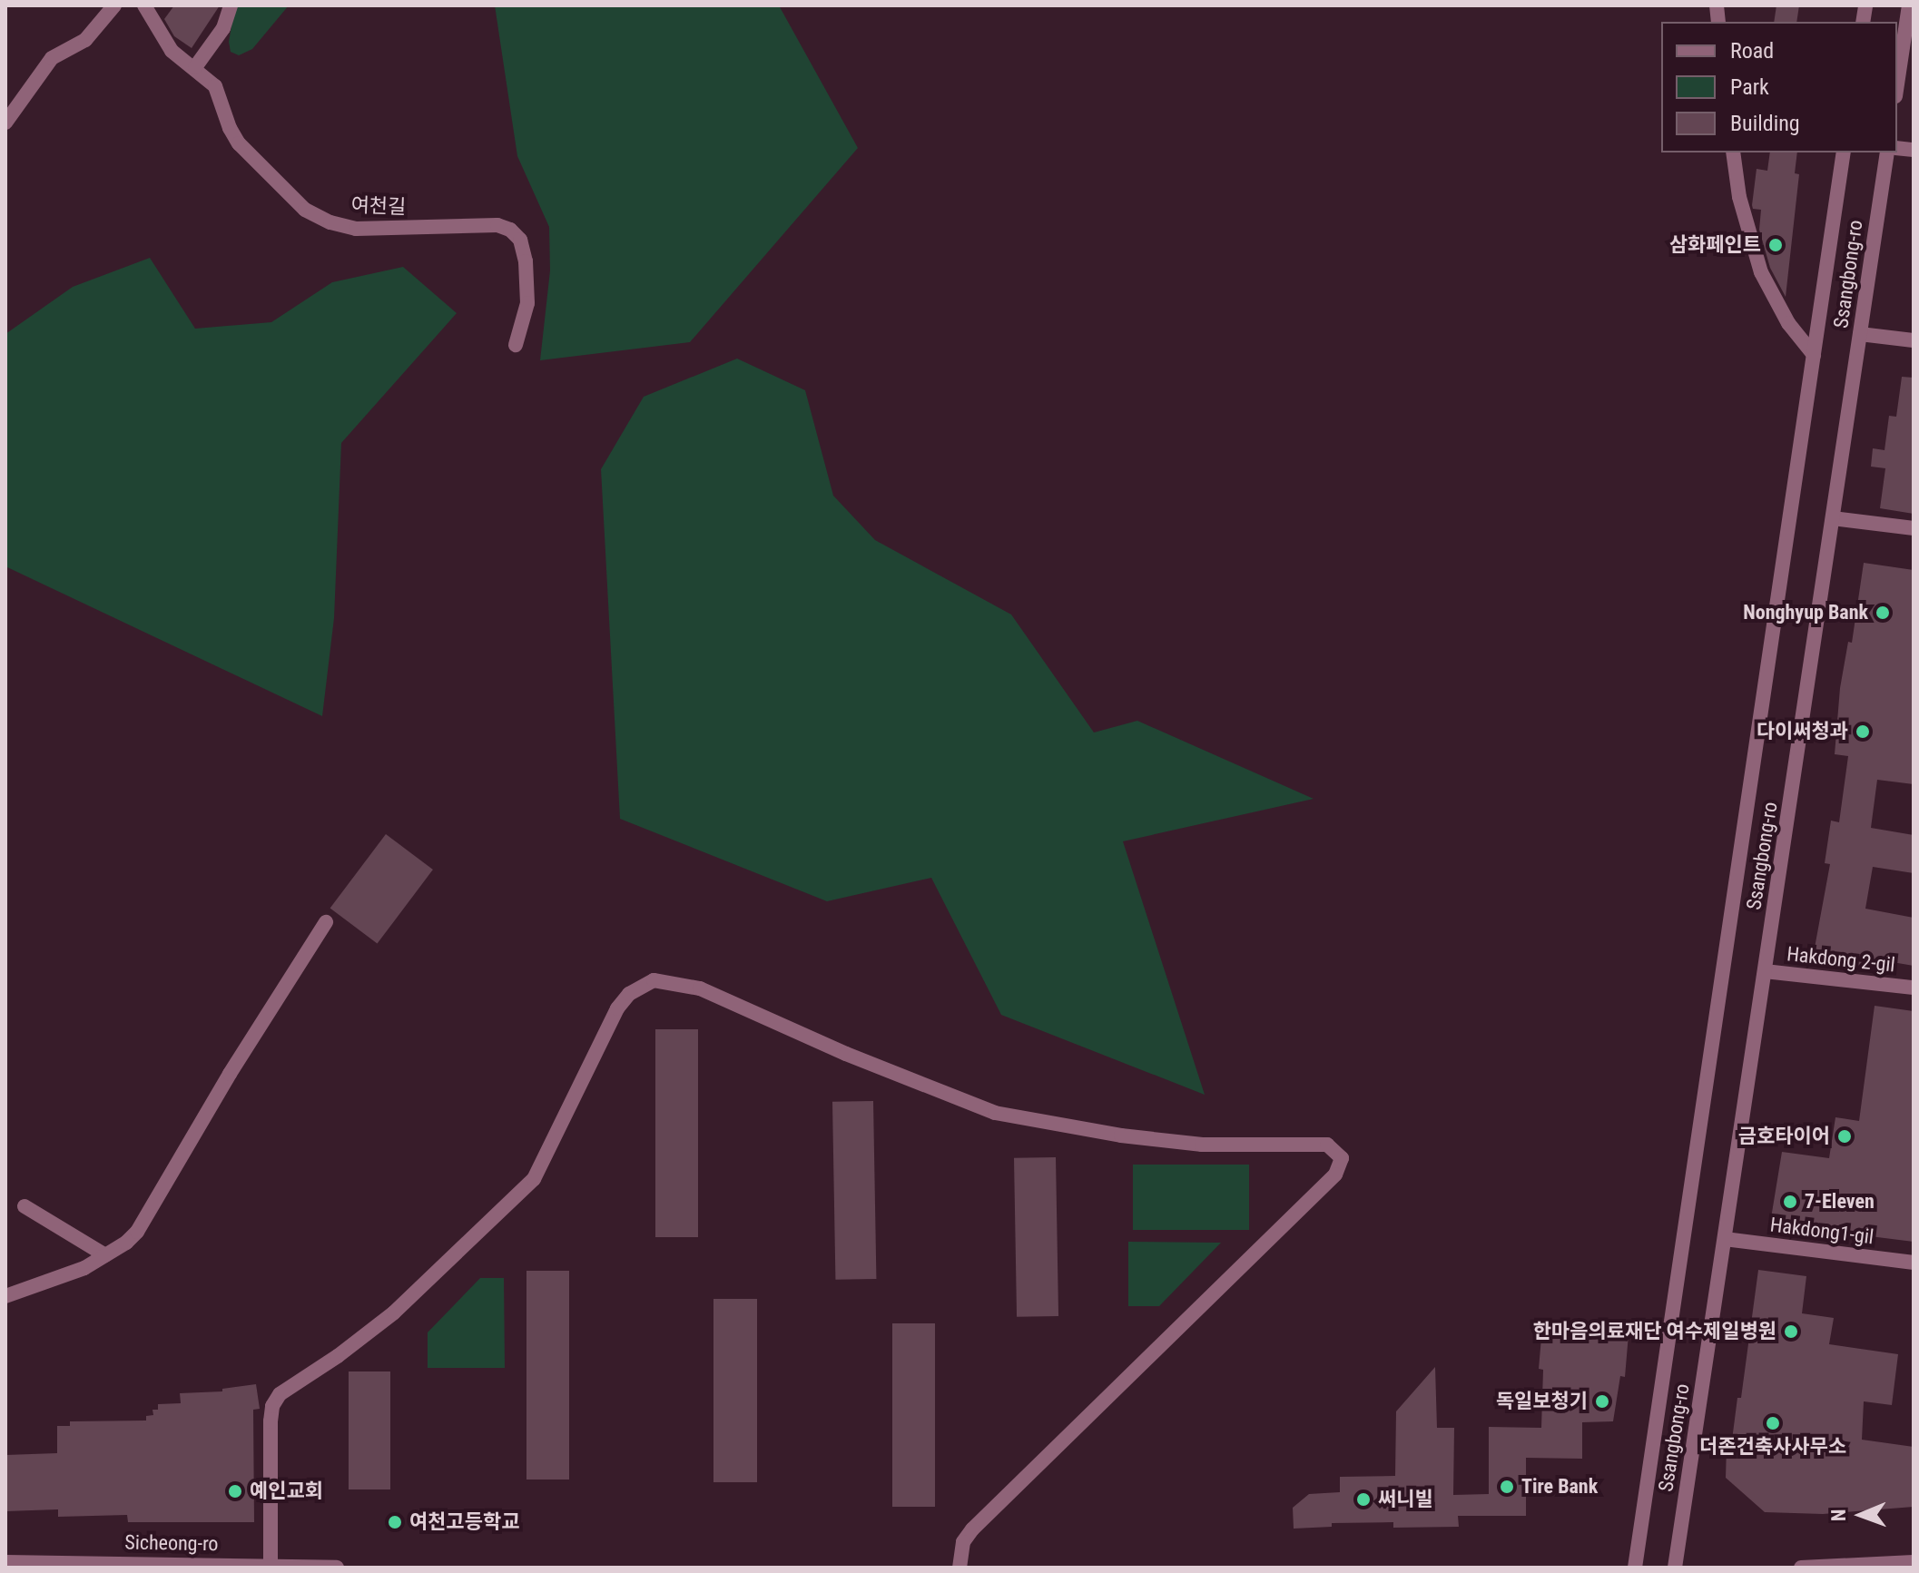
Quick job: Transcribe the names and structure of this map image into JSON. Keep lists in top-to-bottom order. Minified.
{"streets":{"street":["여천길","Ssangbong-ro","Hakdong 2-gil","Hakdong1-gil","Sicheong-ro"]},"crossings":[["Ssangbong-ro","Hakdong 2-gil"],["Ssangbong-ro","Hakdong1-gil"]],"places":["삼화페인트","Nonghyup Bank","다이써청과","금호타이어","7-Eleven","한마음의료재단 여수제일병원","독일보청기","더존건축사사무소","Tire Bank","예인교회","써니빌","여천고등학교"],"legend":["Road","Park","Building"],"north":"left"}
